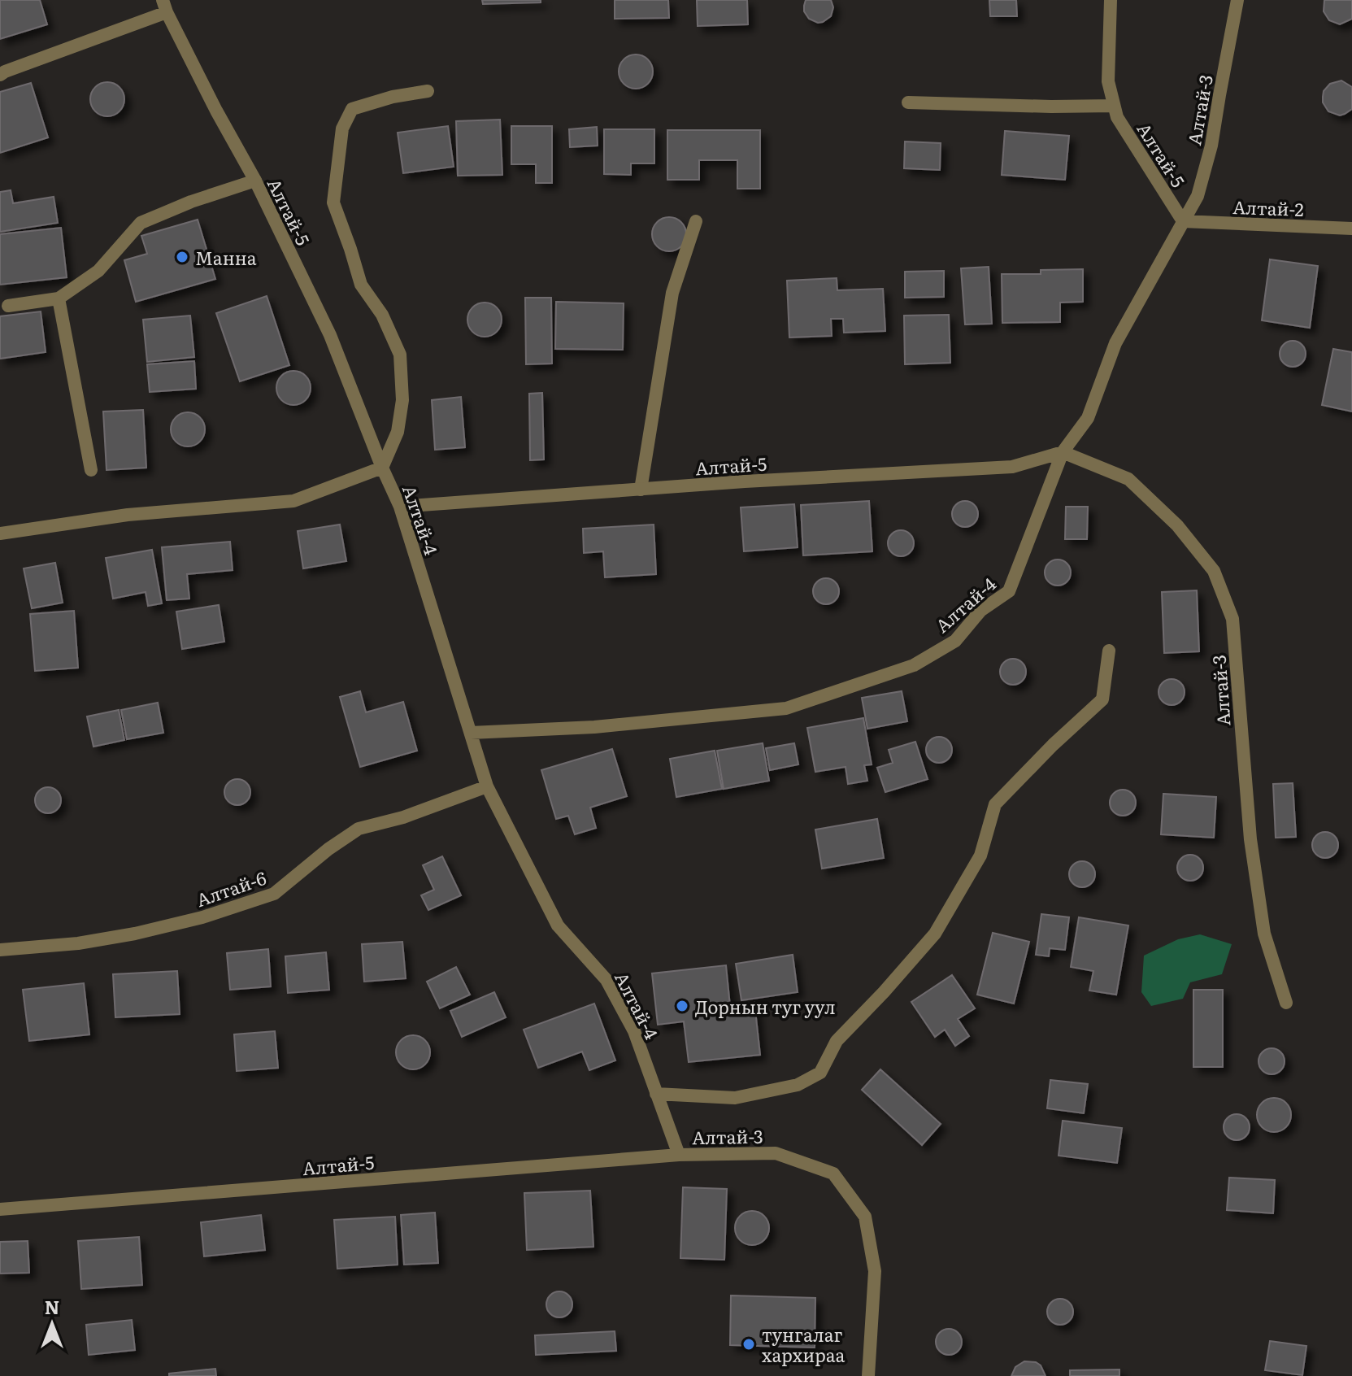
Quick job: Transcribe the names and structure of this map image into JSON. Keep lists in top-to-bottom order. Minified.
{"streets":{"street":["Алтай-3","Алтай-5","Алтай-2","Алтай-4","Алтай-6"]},"crossings":[["Алтай-3","Алтай-5"],["Алтай-3","Алтай-2"],["Алтай-3","Алтай-4"],["Алтай-5","Алтай-2"],["Алтай-5","Алтай-4"],["Алтай-2","Алтай-4"],["Алтай-4","Алтай-6"]],"places":["Манна","Дорнын туг уул","тунгалаг хархираа"],"north":"top"}
